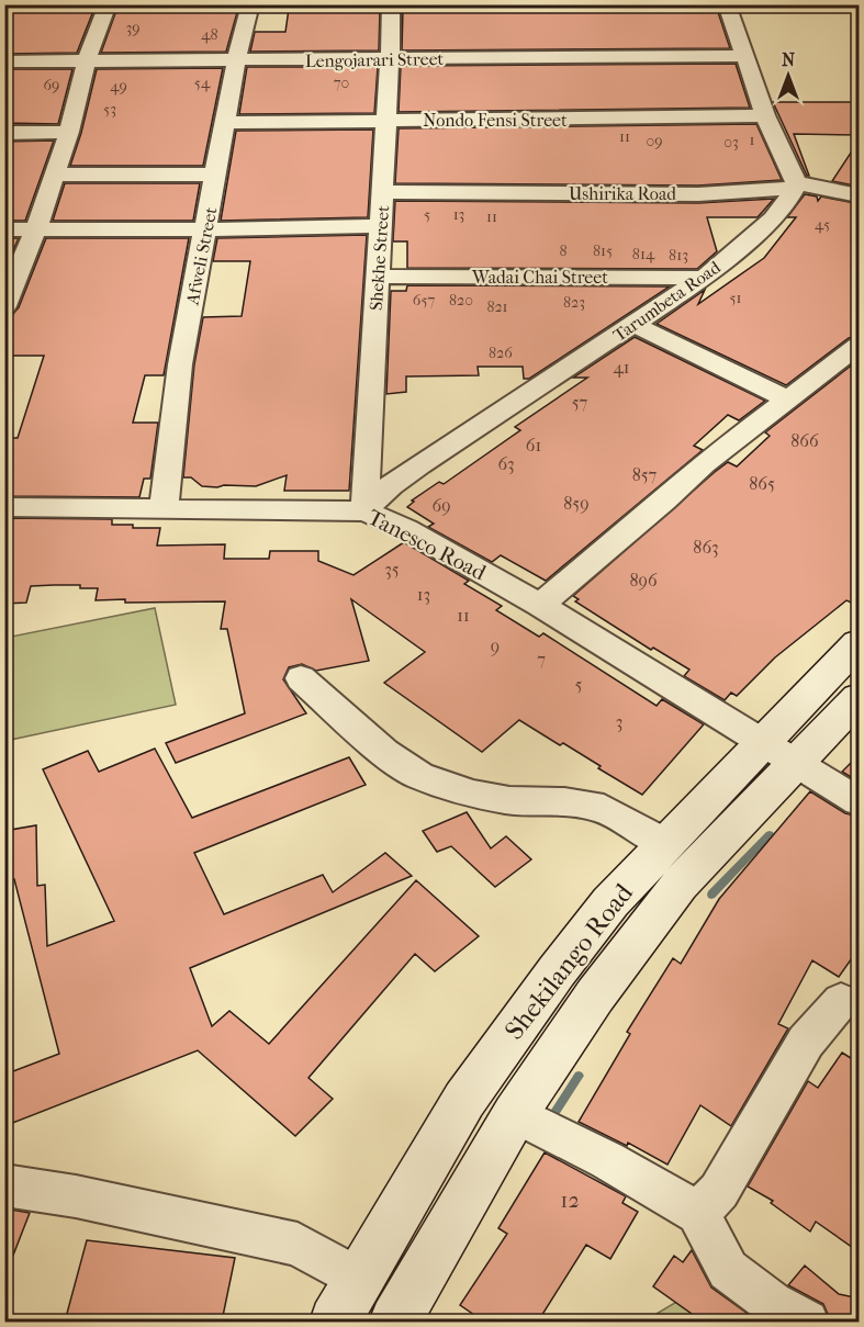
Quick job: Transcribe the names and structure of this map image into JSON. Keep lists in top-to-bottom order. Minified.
{"streets":{"main road":["Shekilango Road"],"street":["Lengojarari Street","Nondo Fensi Street","Ushirika Road","Afweli Street","Shekhe Street","Wadai Chai Street","Tarumbeta Road","Tanesco Road"]},"crossings":[["Lengojarari Street","Afweli Street"],["Lengojarari Street","Shekhe Street"],["Nondo Fensi Street","Afweli Street"],["Nondo Fensi Street","Shekhe Street"],["Ushirika Road","Shekhe Street"],["Ushirika Road","Tarumbeta Road"],["Afweli Street","Tanesco Road"],["Shekhe Street","Wadai Chai Street"],["Shekhe Street","Tarumbeta Road"],["Shekhe Street","Tanesco Road"],["Wadai Chai Street","Tarumbeta Road"],["Tarumbeta Road","Tanesco Road"],["Tanesco Road","Shekilango Road"]],"house_numbers":["39","48","54","70","69","49","53","11","1","09","03","5","13","11","45","8","815","814","813","51","657","820","823","821","826","41","57","866","61","63","857","865","859","69","863","35","896","13","11","9","7","5","3","12"],"north":"top"}
